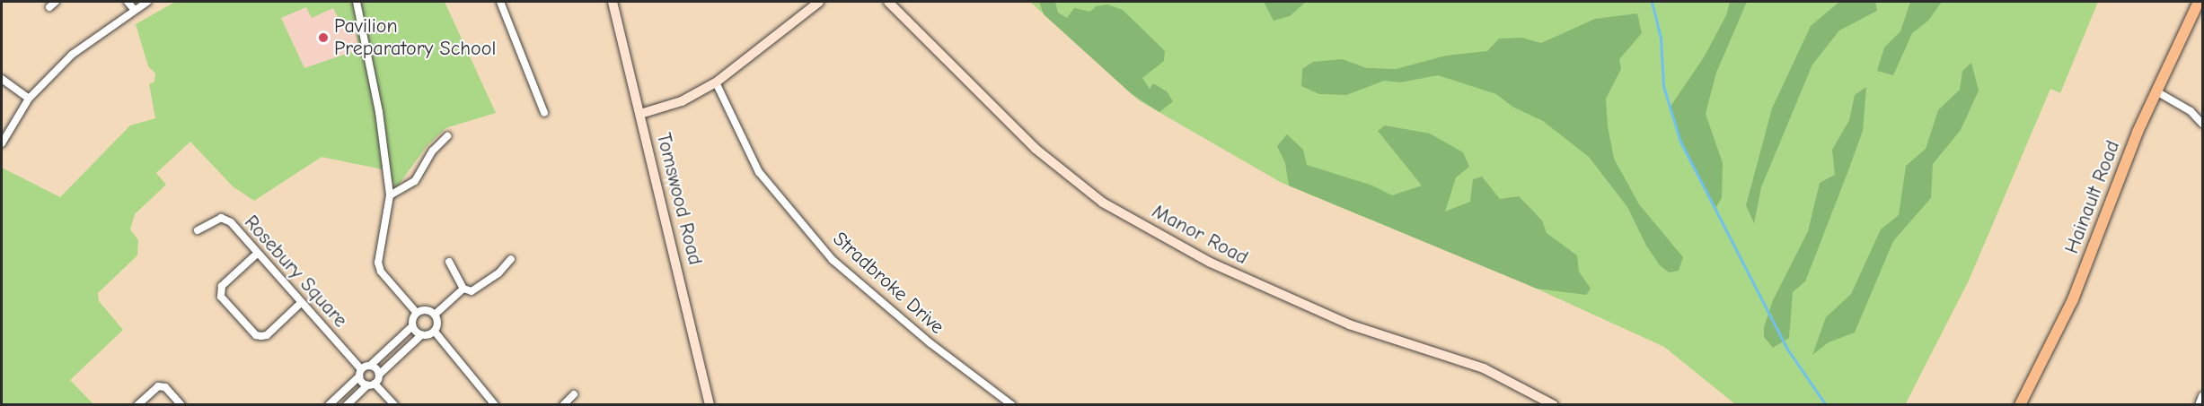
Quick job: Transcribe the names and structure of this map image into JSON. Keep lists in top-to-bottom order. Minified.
{"streets":{"main road":["Hainault Road","Tomswood Road","Manor Road"],"street":["Rosebury Square","Stradbroke Drive"]},"places":["Pavilion Preparatory School"]}
